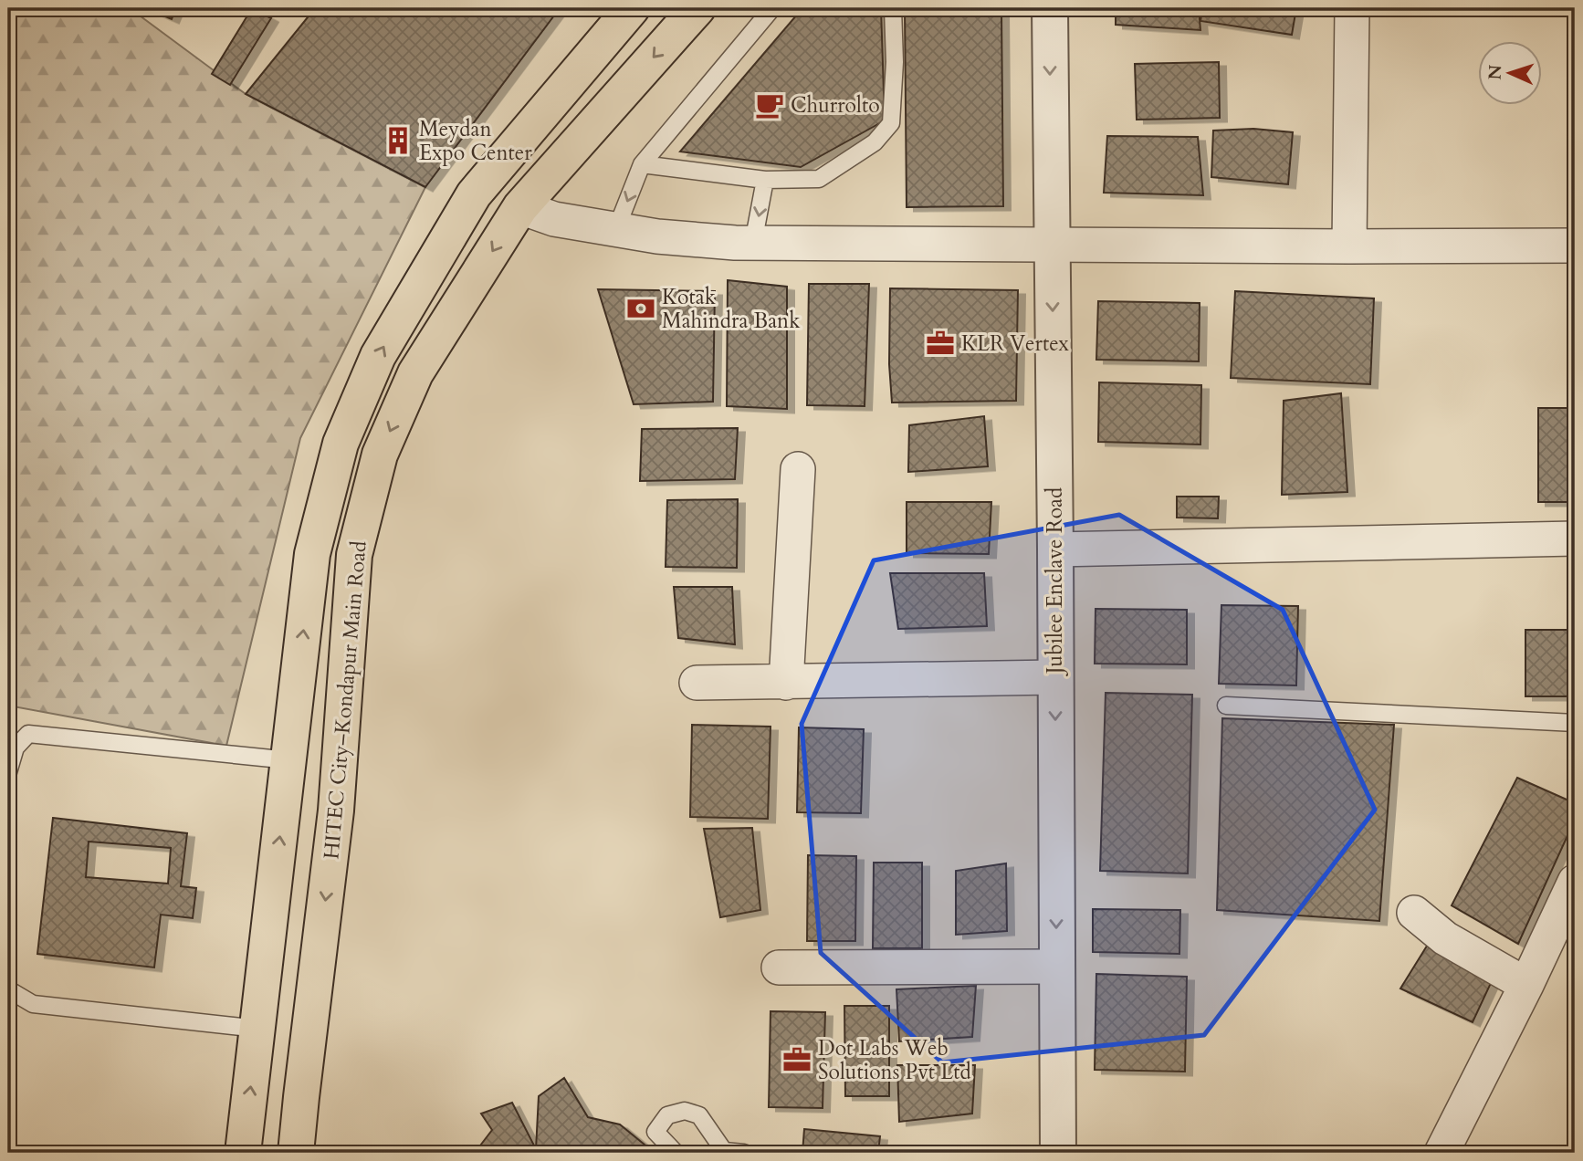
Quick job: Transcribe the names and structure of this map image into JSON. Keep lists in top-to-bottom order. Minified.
{"streets":{"main road":["HITEC City–Kondapur Main Road"],"street":["Jubilee Enclave Road"]},"places":{"cafe":["Churrolto"],"building":["Meydan Expo Center"],"bank":["Kotak Mahindra Bank"],"office":["KLR Vertex","Dot Labs Web Solutions Pvt Ltd"]},"north":"left"}
